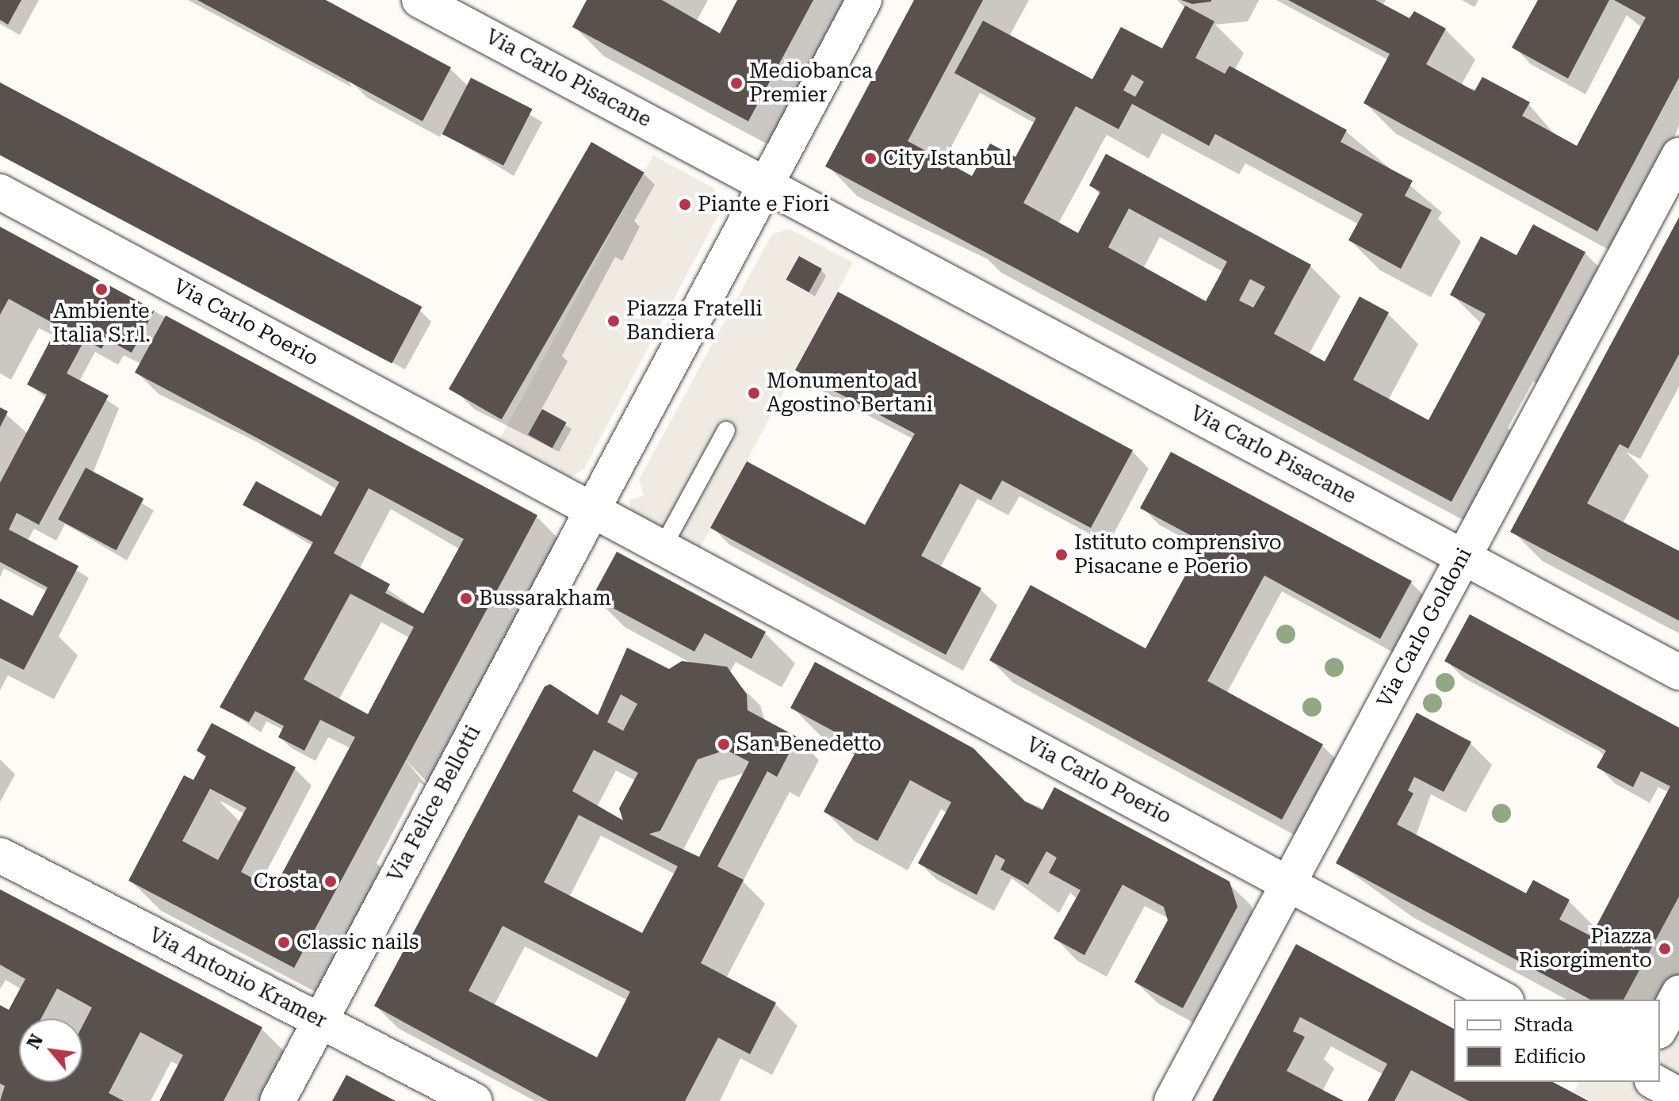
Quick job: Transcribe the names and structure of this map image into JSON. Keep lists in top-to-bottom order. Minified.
{"streets":{"street":["Via Carlo Pisacane","Via Carlo Poerio","Via Carlo Goldoni","Via Felice Bellotti","Via Antonio Kramer"]},"crossings":[["Via Carlo Pisacane","Via Carlo Goldoni"],["Via Carlo Poerio","Via Carlo Goldoni"],["Via Carlo Poerio","Via Felice Bellotti"],["Via Felice Bellotti","Via Antonio Kramer"]],"places":["Mediobanca Premier","City Istanbul","Piante e Fiori","Ambiente Italia S.r.l.","Piazza Fratelli Bandiera","Monumento ad Agostino Bertani","Istituto comprensivo Pisacane e Poerio","Bussarakham","San Benedetto","Crosta","Classic nails","Piazza Risorgimento"],"legend":["Strada","Edificio"],"north":"top left"}
